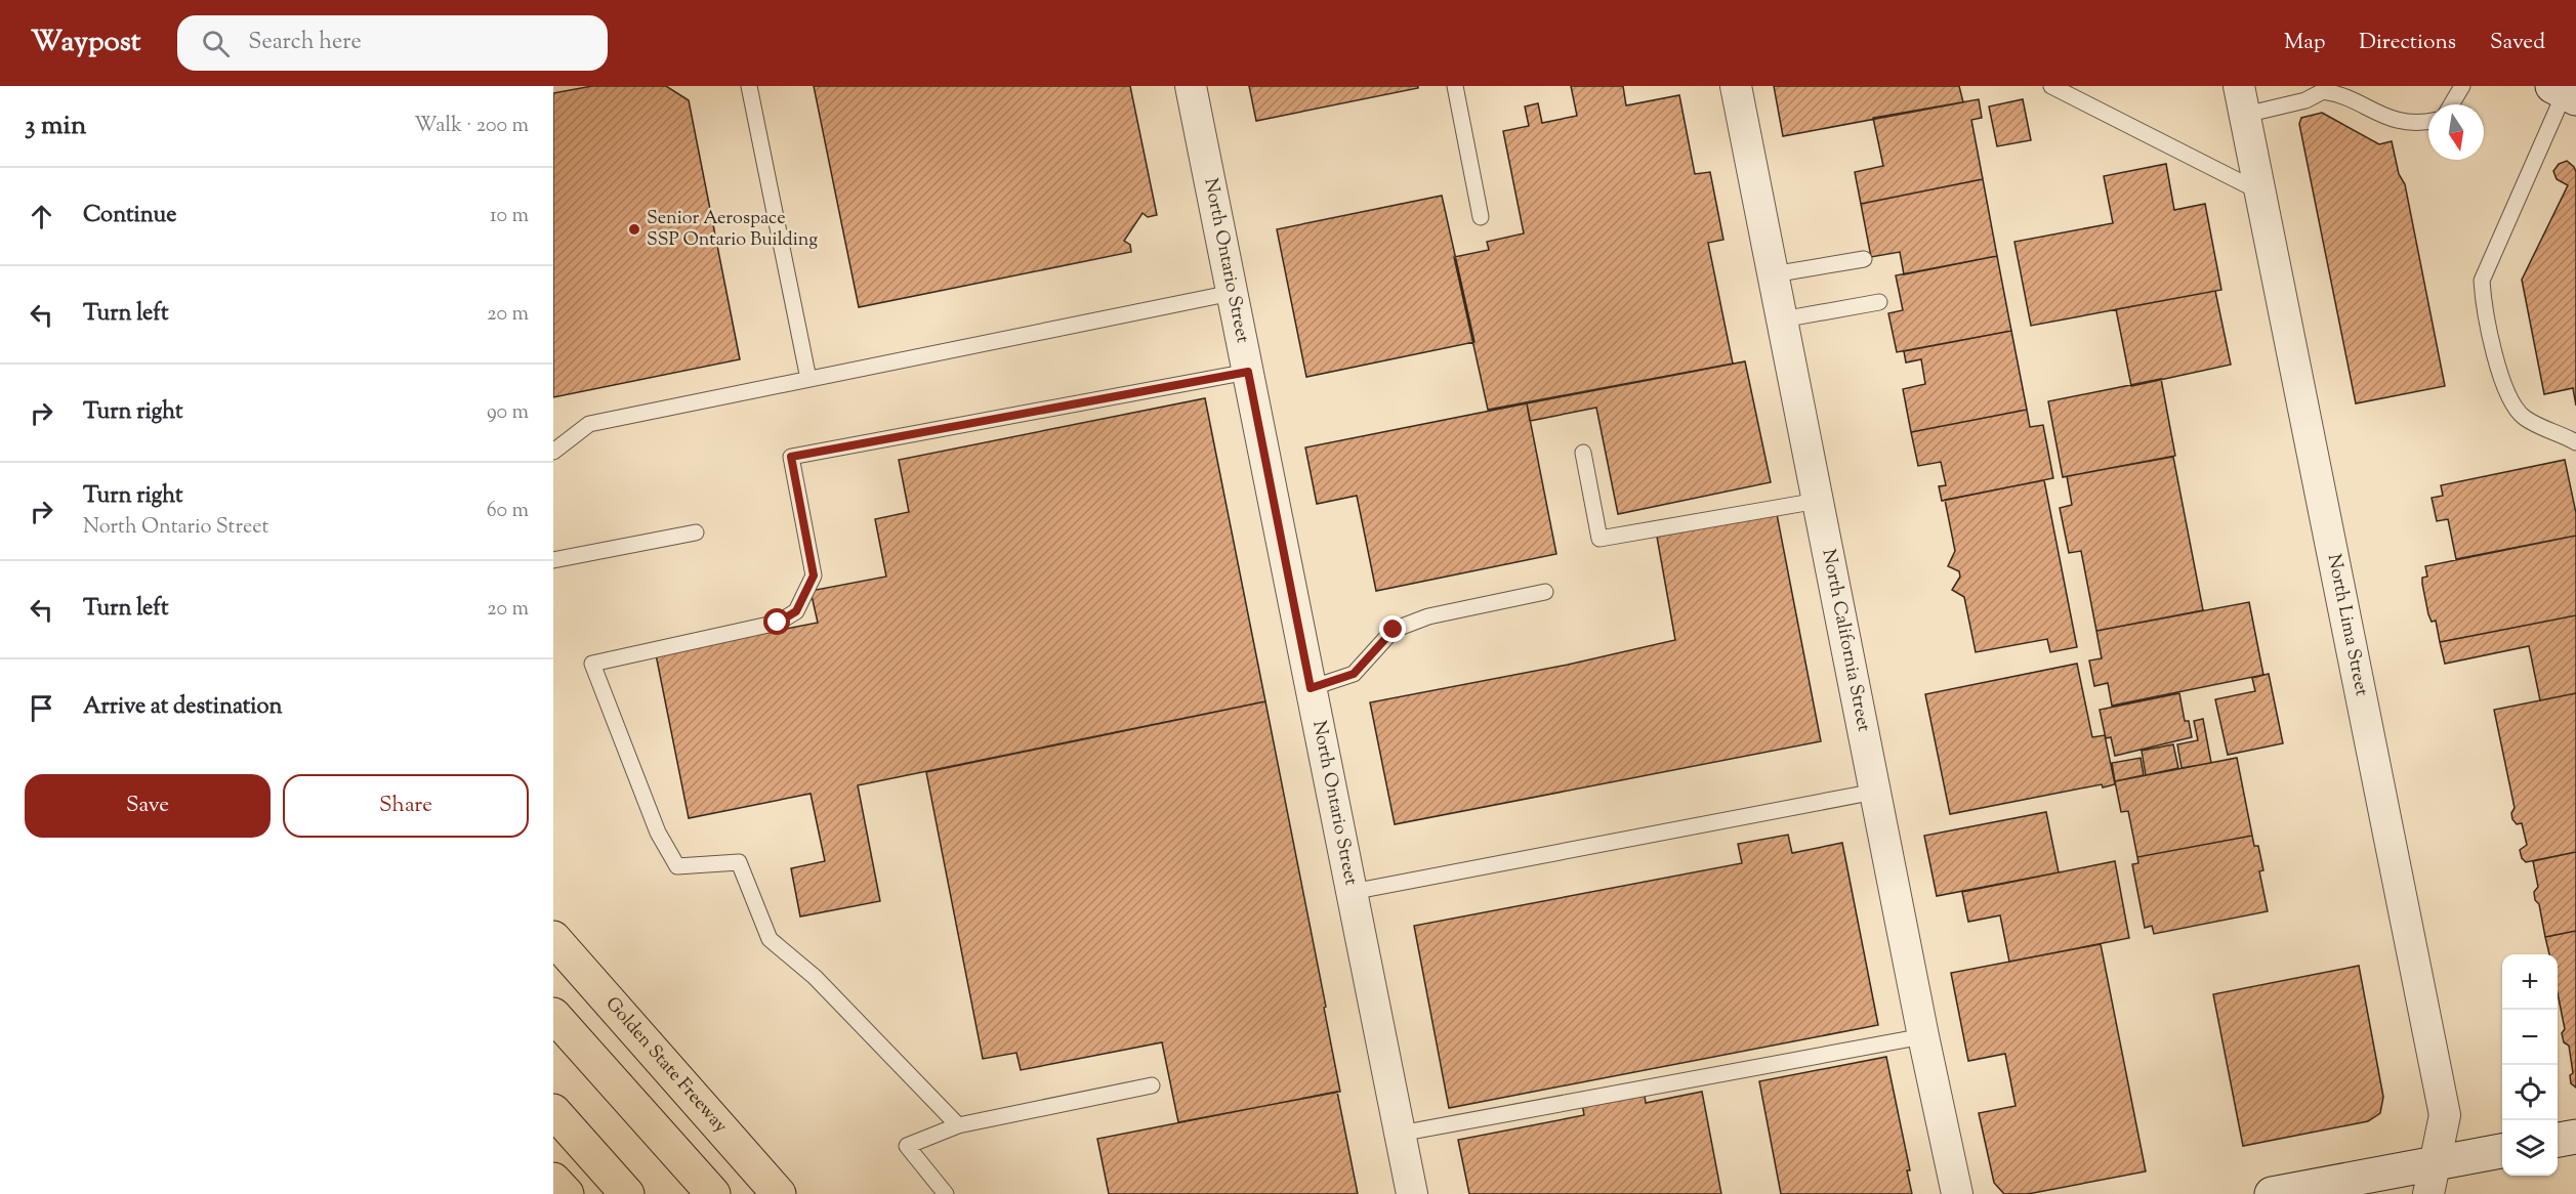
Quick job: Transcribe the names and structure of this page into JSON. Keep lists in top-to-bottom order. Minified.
{"streets":{"highway":["Golden State Freeway"],"street":["North Ontario Street","North Lima Street","North California Street"]},"places":["Senior Aerospace SSP Ontario Building"],"north":"bottom","page":{"header":"Waypost","search":"Search here","nav":["Map","Directions","Saved"],"heading":["3 min","Walk · 200 m"],"list":[["Continue","10 m"],["Turn left","20 m"],["Turn right","90 m"],["Turn right","North Ontario Street","60 m"],["Turn left","20 m"],"Arrive at destination"],"buttons":["Save","Share"],"map_buttons":["+","−"]}}
